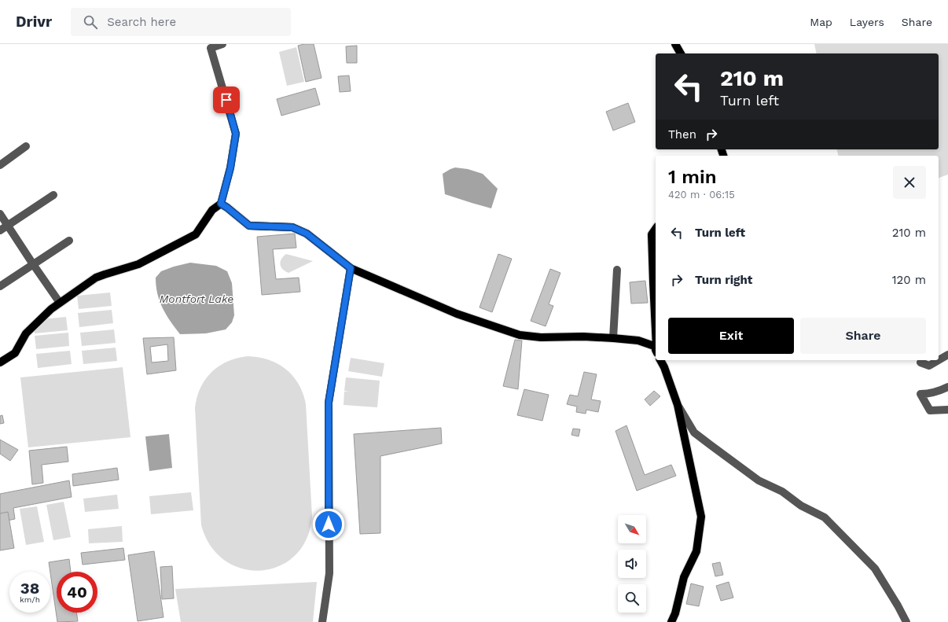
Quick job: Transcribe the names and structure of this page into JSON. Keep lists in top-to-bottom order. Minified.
{"water":["Montfort Lake"],"north":"bottom right","page":{"header":"Drivr","search":"Search here","nav":["Map","Layers","Share"],"turn":["210 m","Turn left"],"then":"Then","heading":["1 min","420 m · 06:15"],"list":[{"name":"Turn left","value":"210 m"},{"name":"Turn right","value":"120 m"}],"buttons":["Exit","Share"],"speed":"38 km/h","limit":"40"}}
